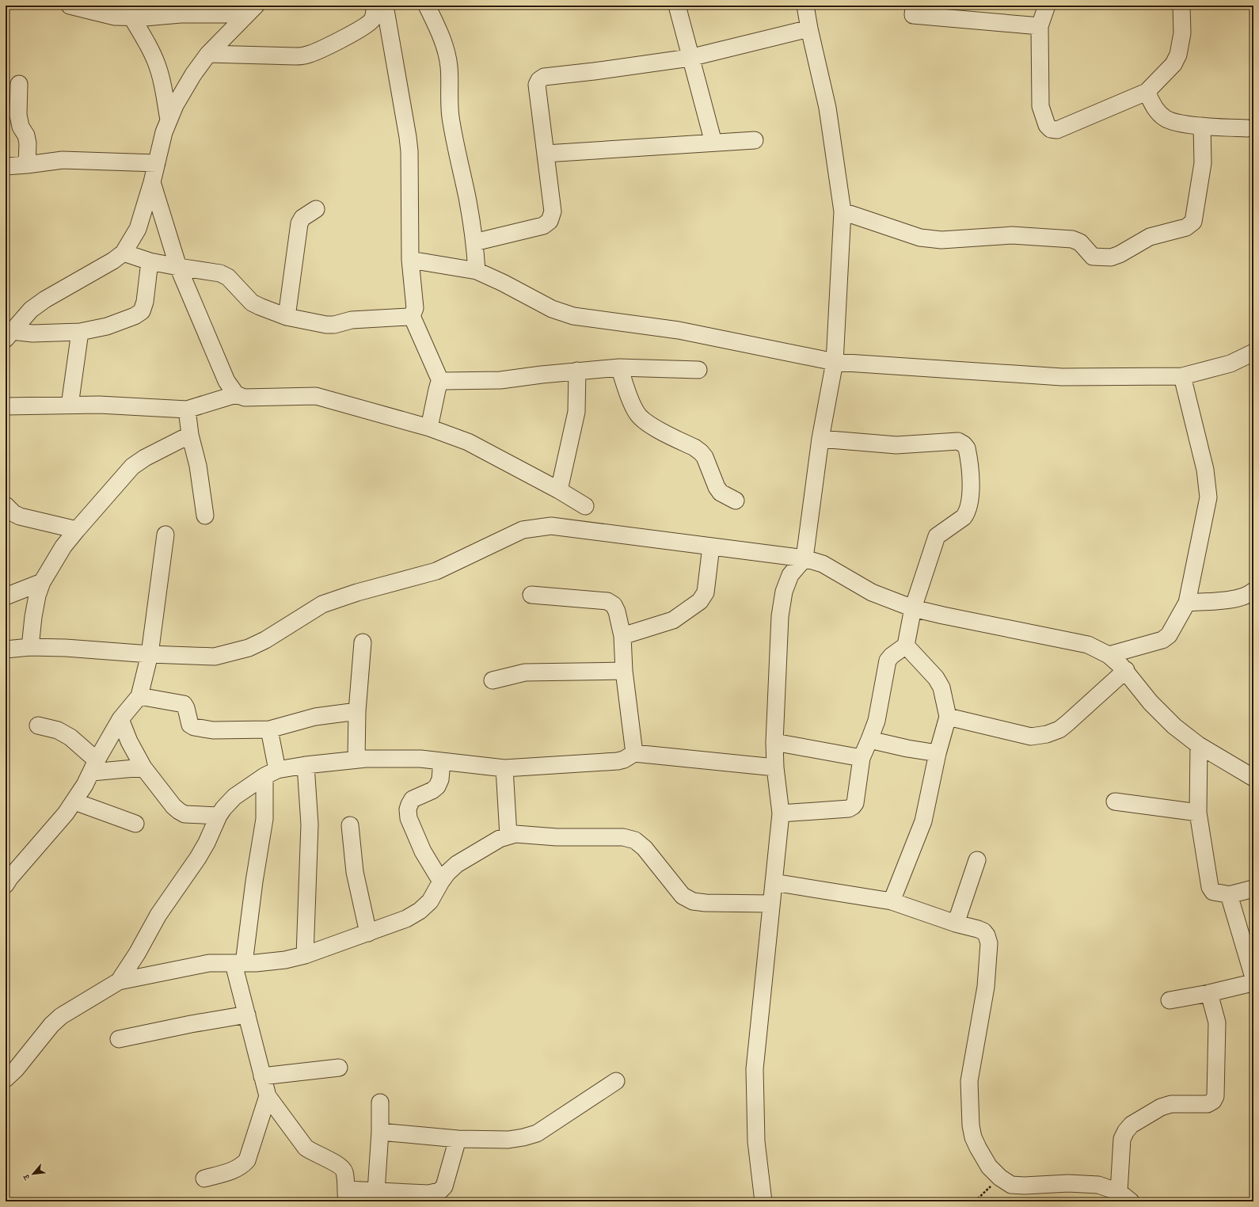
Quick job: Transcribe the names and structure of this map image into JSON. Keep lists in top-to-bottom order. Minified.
{"north":"bottom left"}
